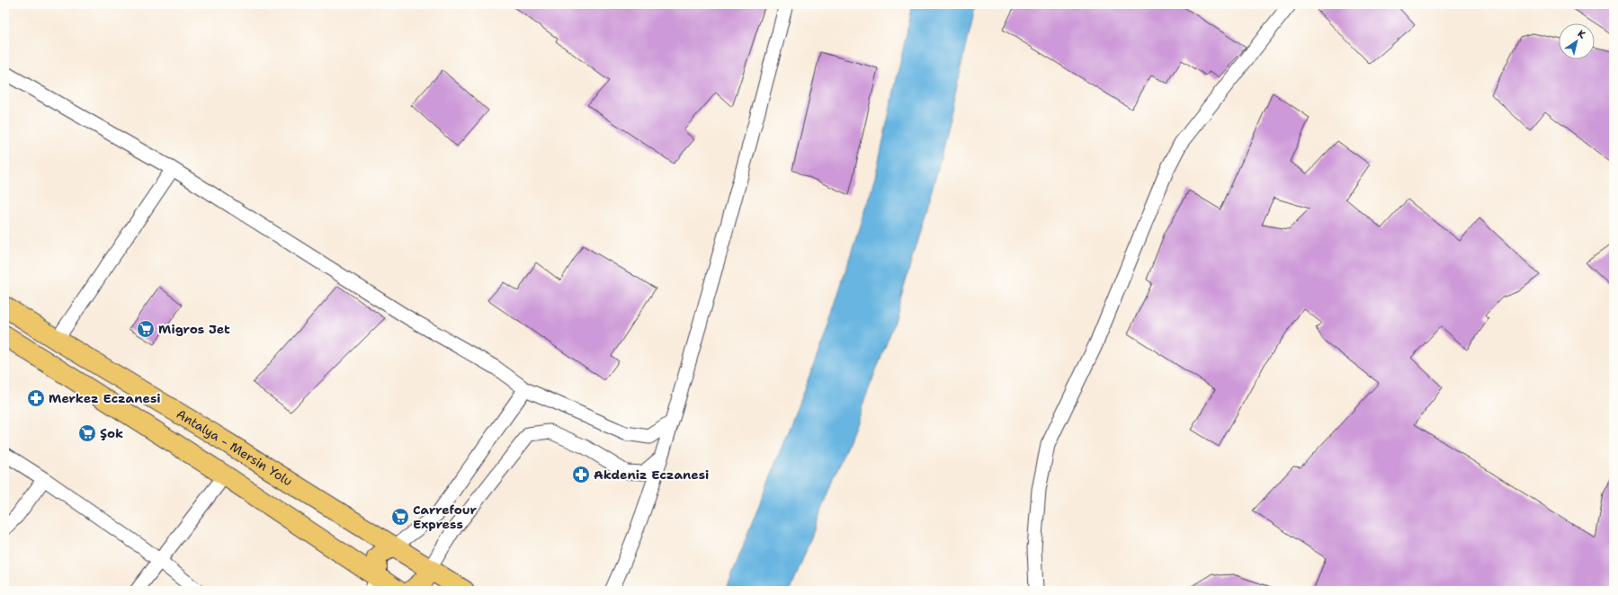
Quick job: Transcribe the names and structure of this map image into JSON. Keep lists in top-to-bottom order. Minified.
{"streets":{"highway":["Antalya - Mersin Yolu"]},"places":{"supermarket":["Migros Jet","Şok","Carrefour Express"],"pharmacy":["Merkez Eczanesi","Akdeniz Eczanesi"]},"north":"top right"}
